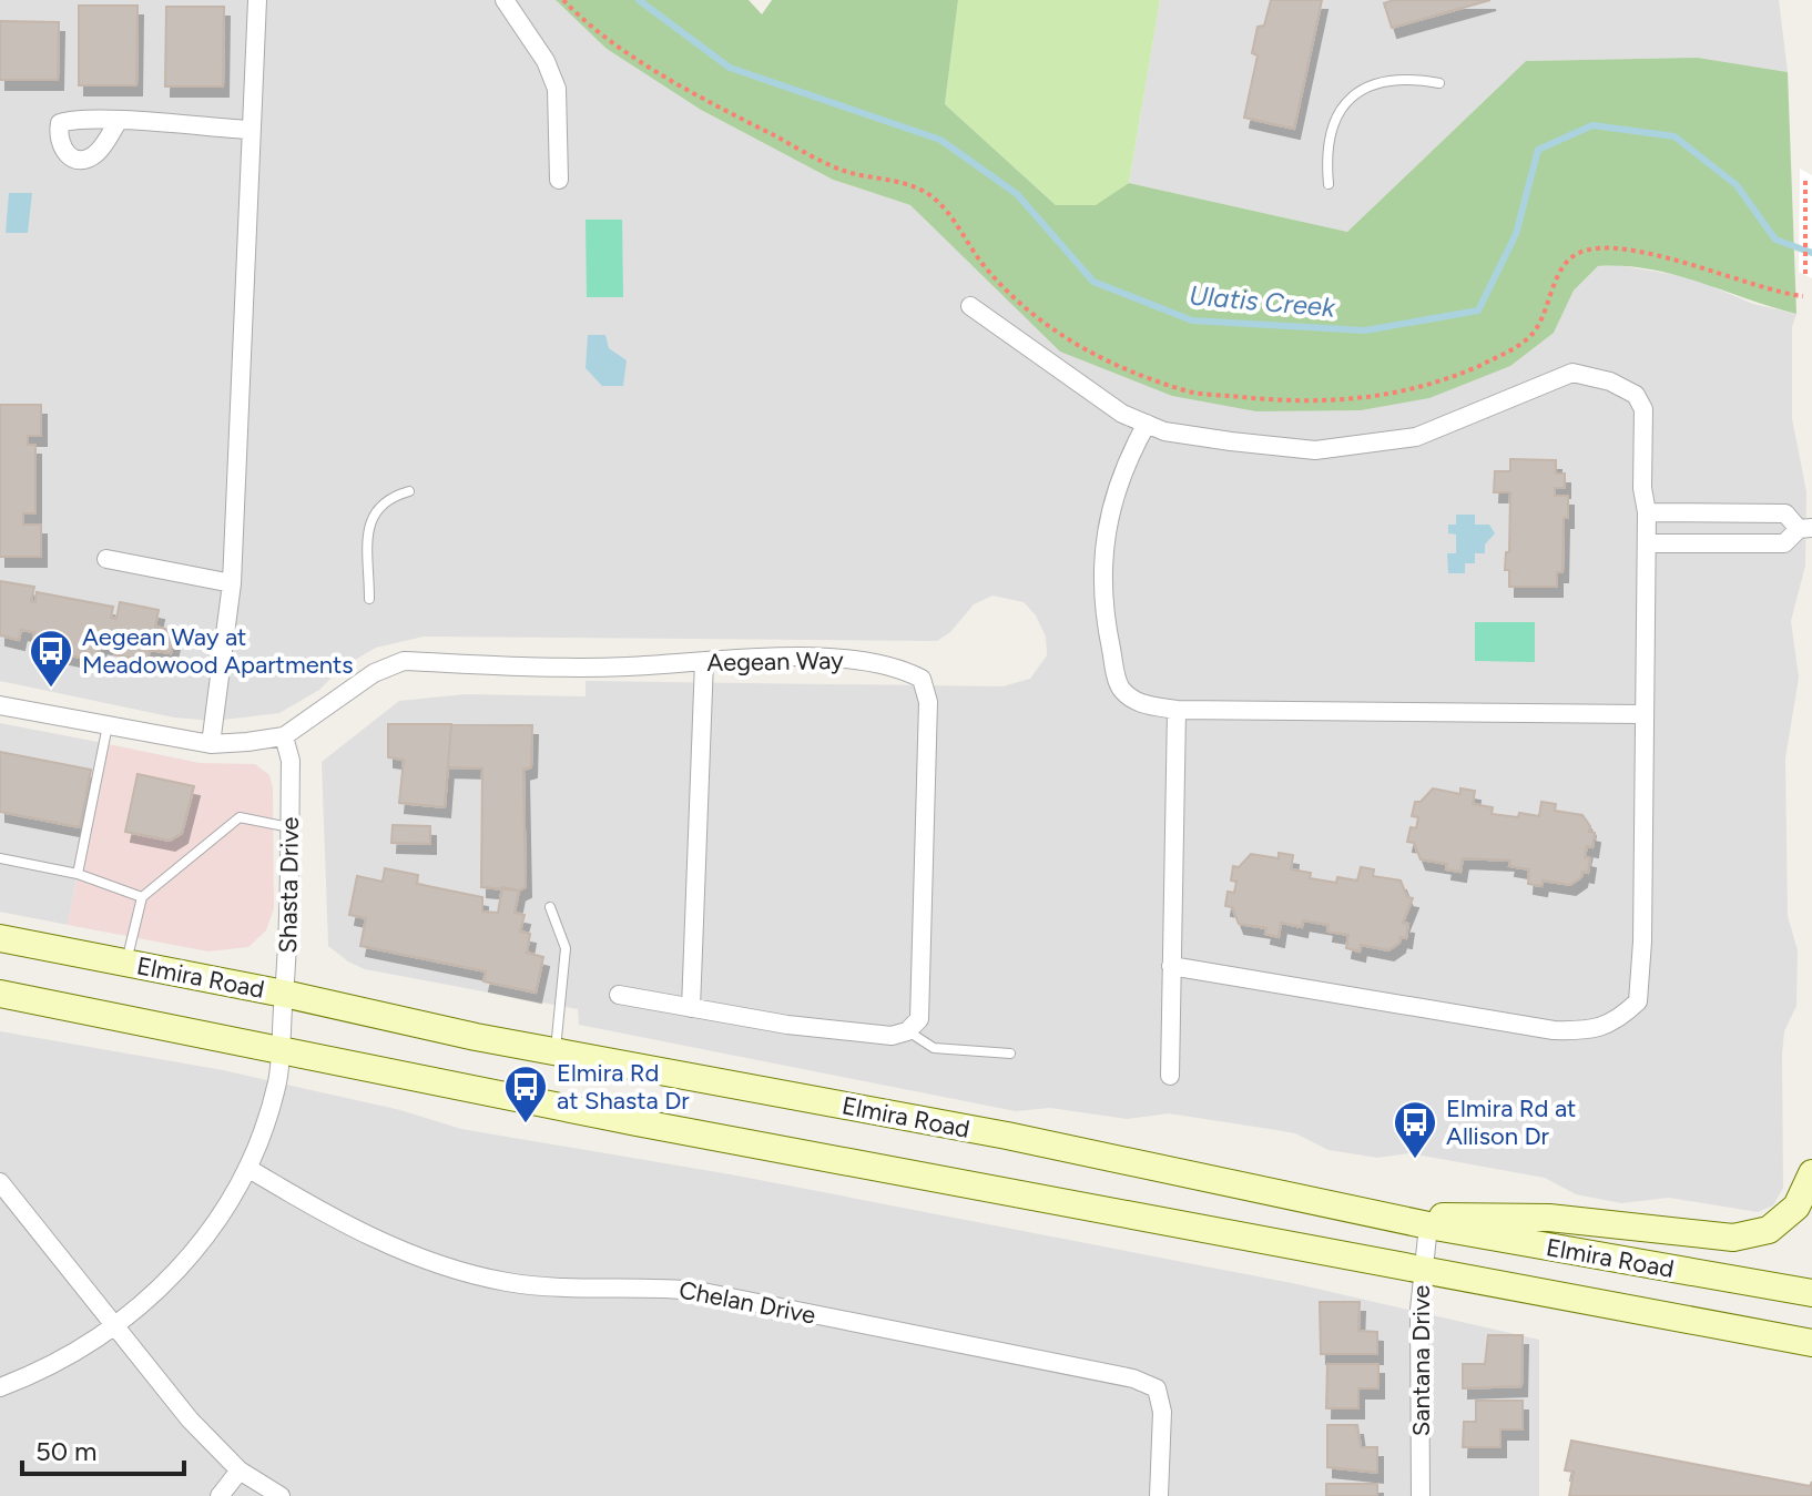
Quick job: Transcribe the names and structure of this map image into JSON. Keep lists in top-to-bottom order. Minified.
{"streets":{"main road":["Elmira Road"],"street":["Aegean Way","Shasta Drive","Chelan Drive","Santana Drive"]},"crossings":[["Aegean Way","Shasta Drive"],["Shasta Drive","Elmira Road"],["Shasta Drive","Chelan Drive"],["Elmira Road","Santana Drive"]],"water":["Ulatis Creek"],"places":{"bus stop":["Aegean Way at Meadowood Apartments","Elmira Rd at Shasta Dr","Elmira Rd at Allison Dr"]},"scale_bar":"50 m"}
